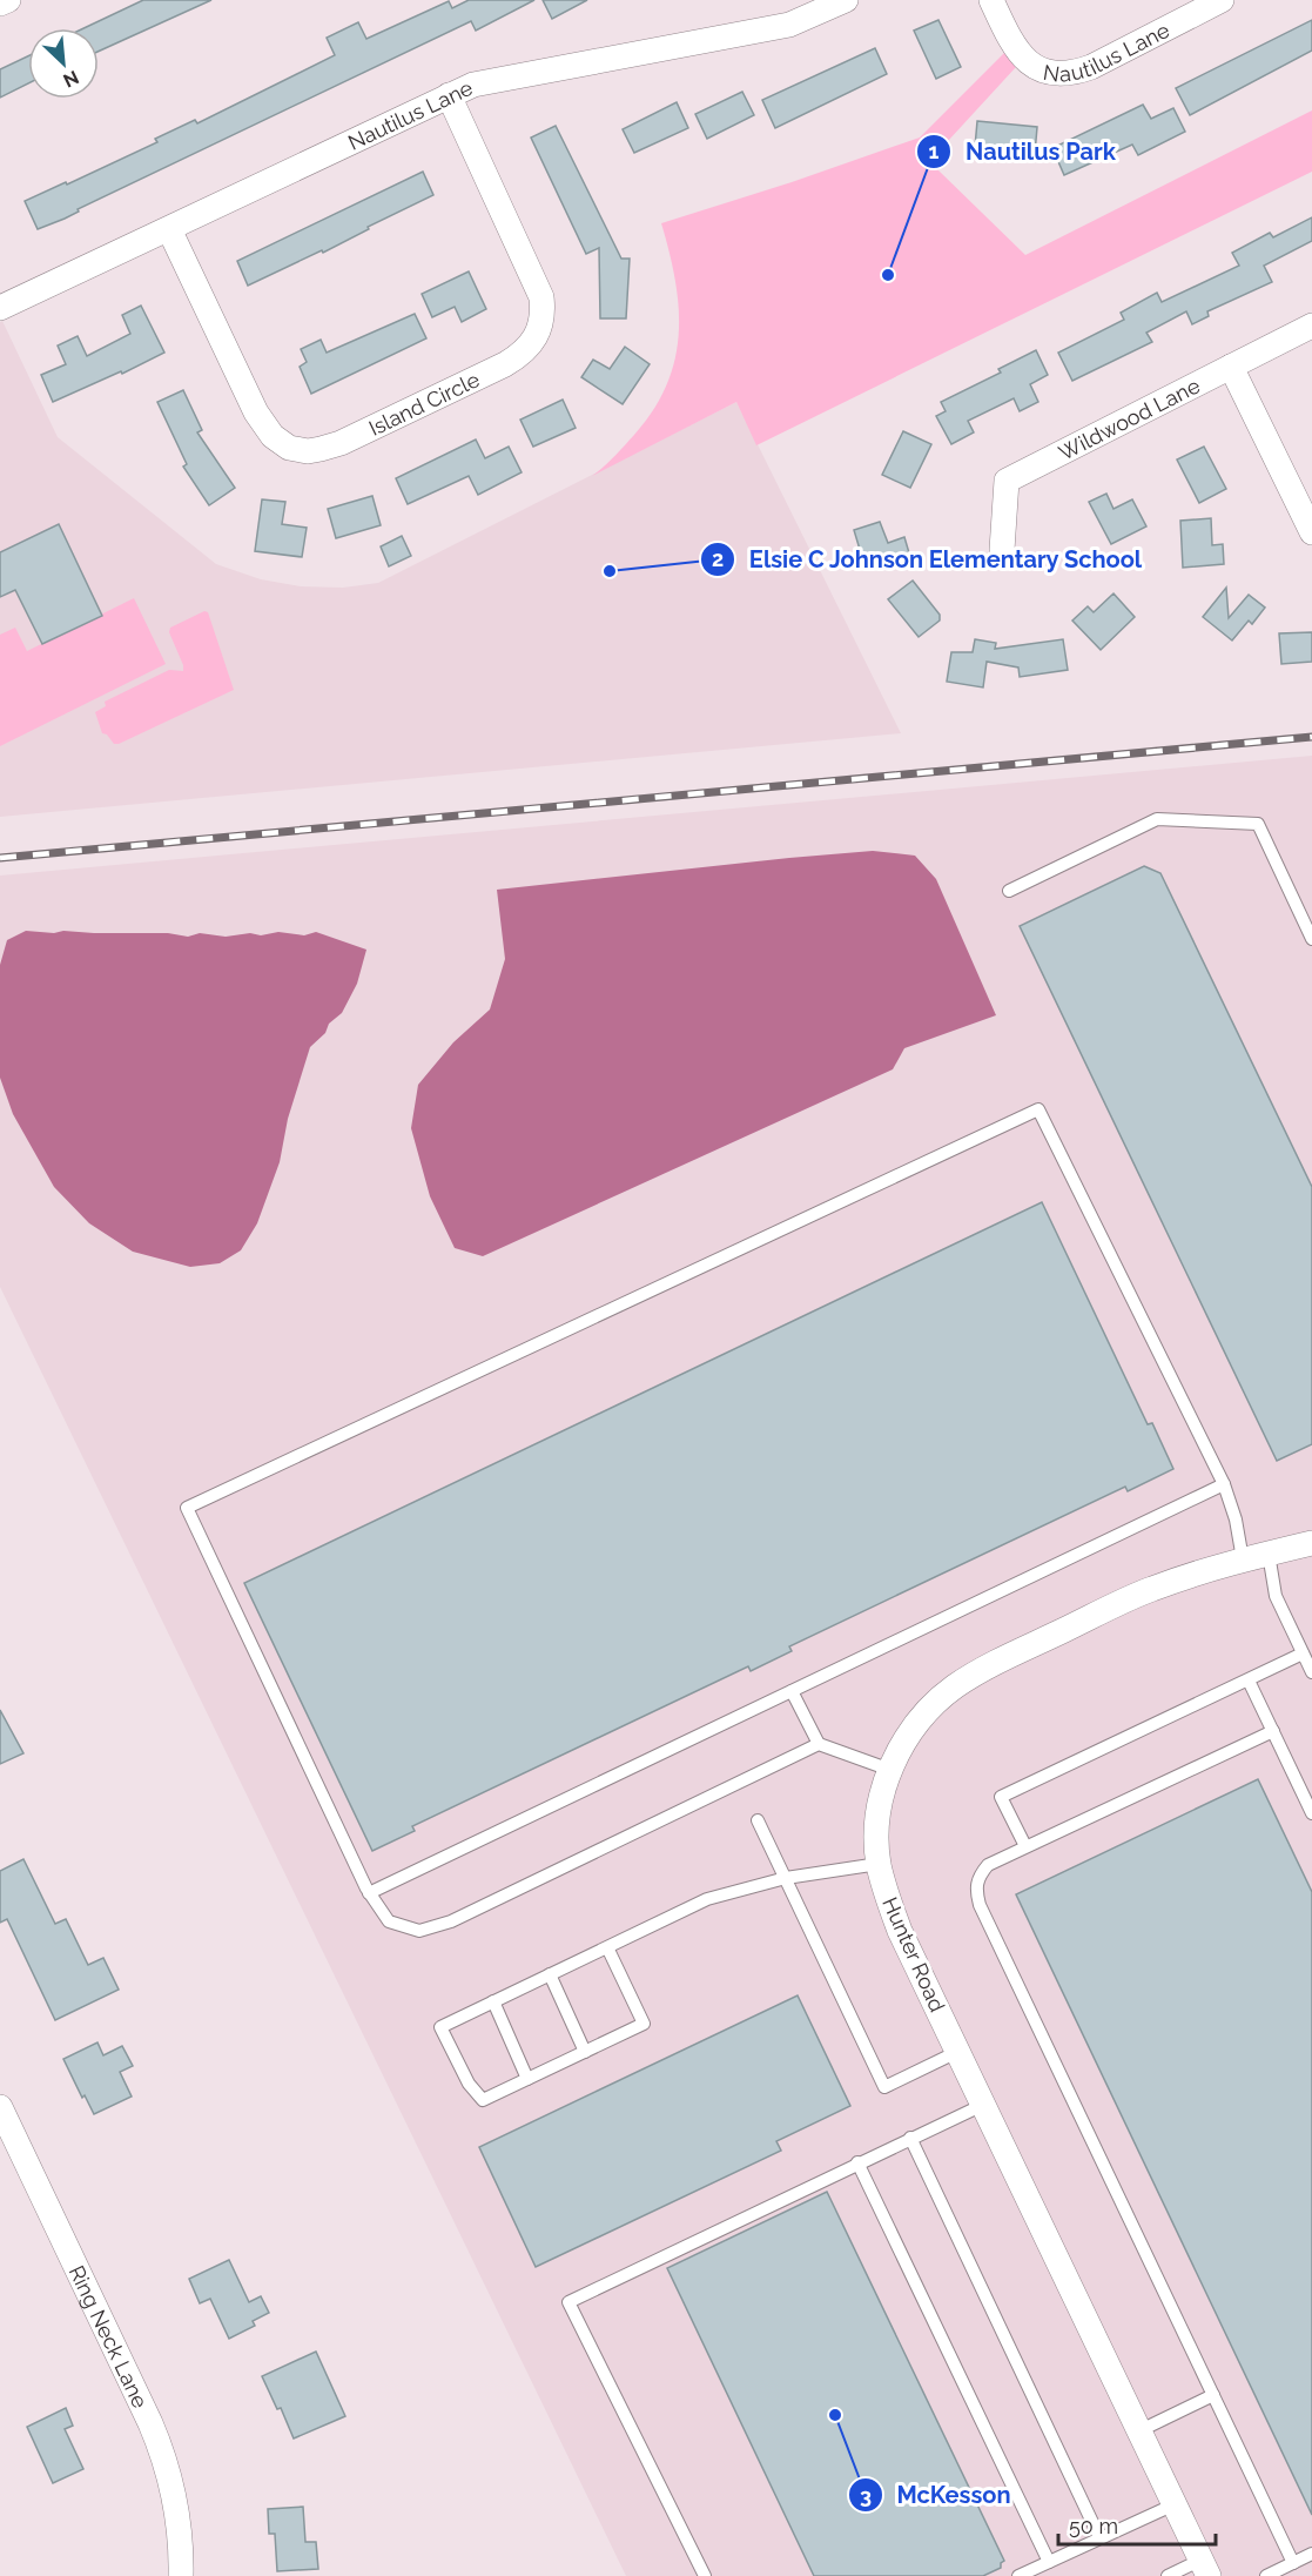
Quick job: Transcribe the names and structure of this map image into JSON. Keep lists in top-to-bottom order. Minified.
{"streets":{"street":["Nautilus Lane","Island Circle","Wildwood Lane","Hunter Road","Ring Neck Lane"]},"crossings":[["Nautilus Lane","Island Circle"]],"places":["Nautilus Park","Elsie C Johnson Elementary School","McKesson"],"scale_bar":"50 m","north":"bottom right"}
